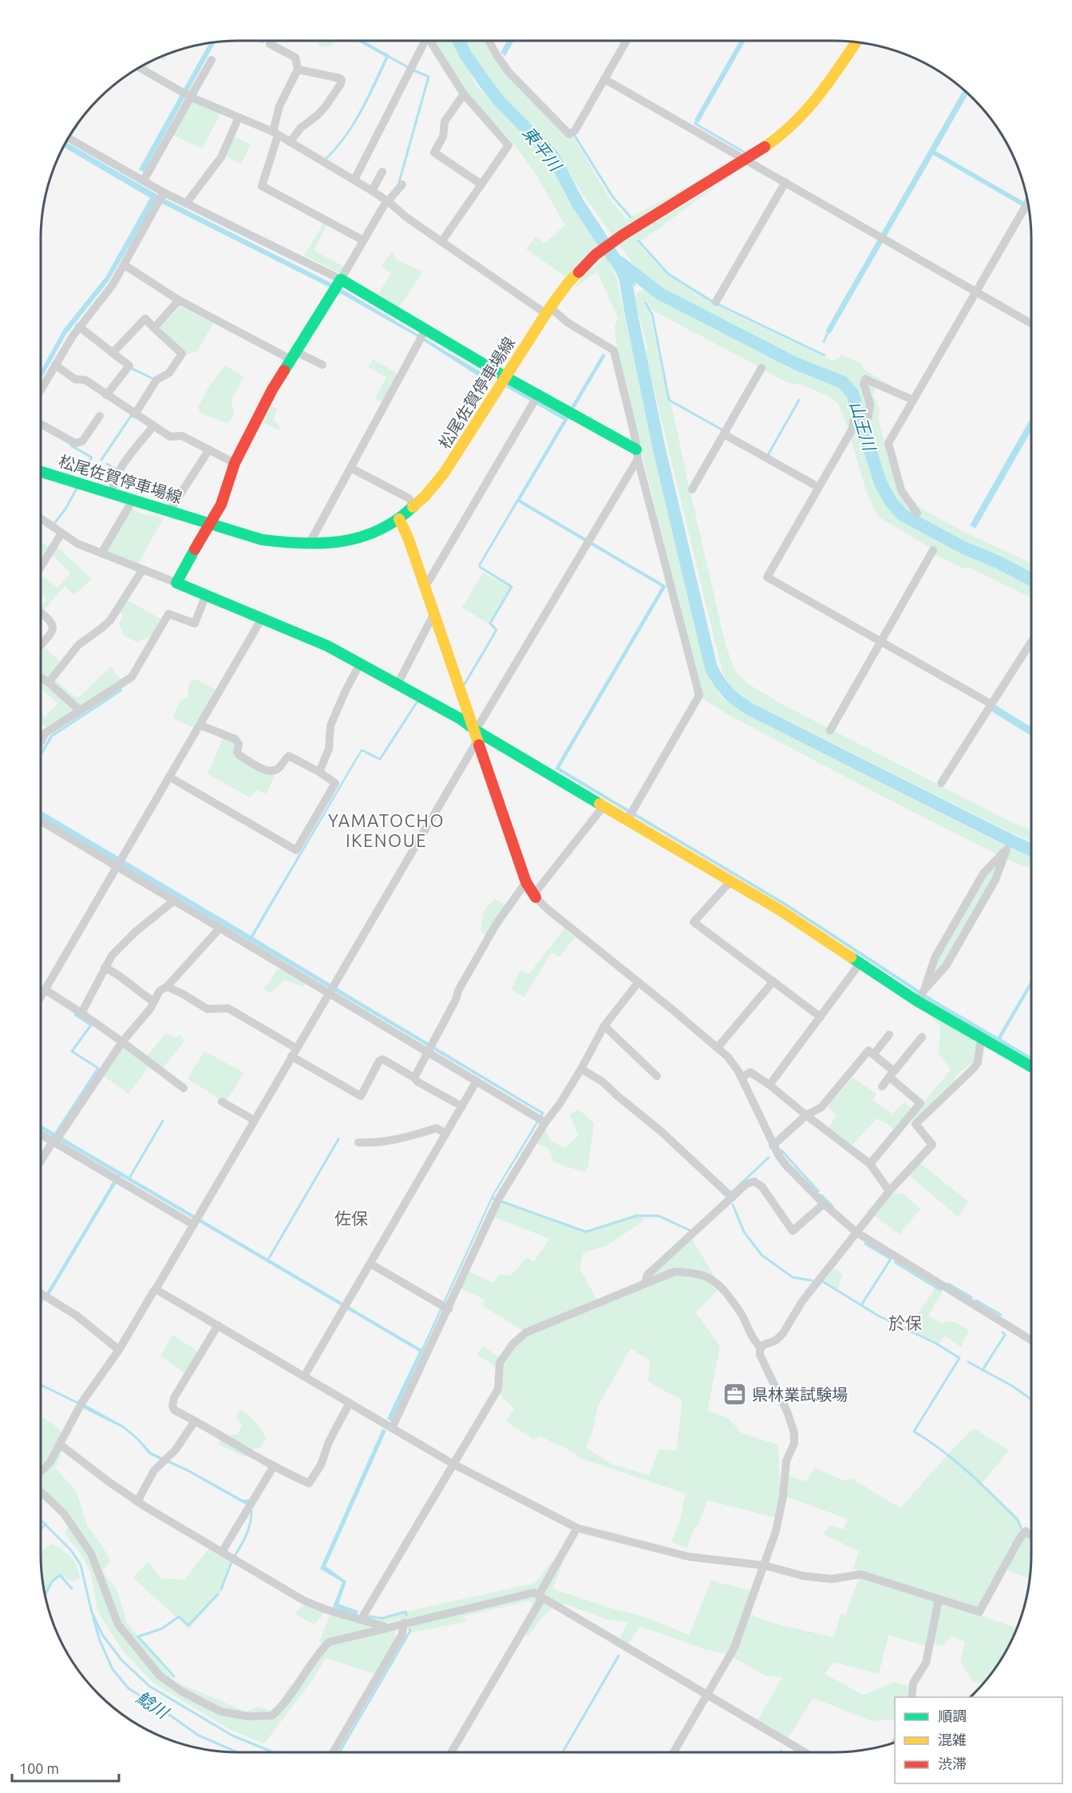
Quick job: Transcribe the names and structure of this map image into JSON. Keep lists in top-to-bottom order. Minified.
{"streets":{"street":["松尾佐賀停車場線"]},"districts":["YAMATOCHO IKENOUE","佐保","於保"],"water":["東平川","山王川","鯰川"],"places":{"office":["県林業試験場"]},"legend":["順調","混雑","渋滞"],"scale_bar":"100 m"}
